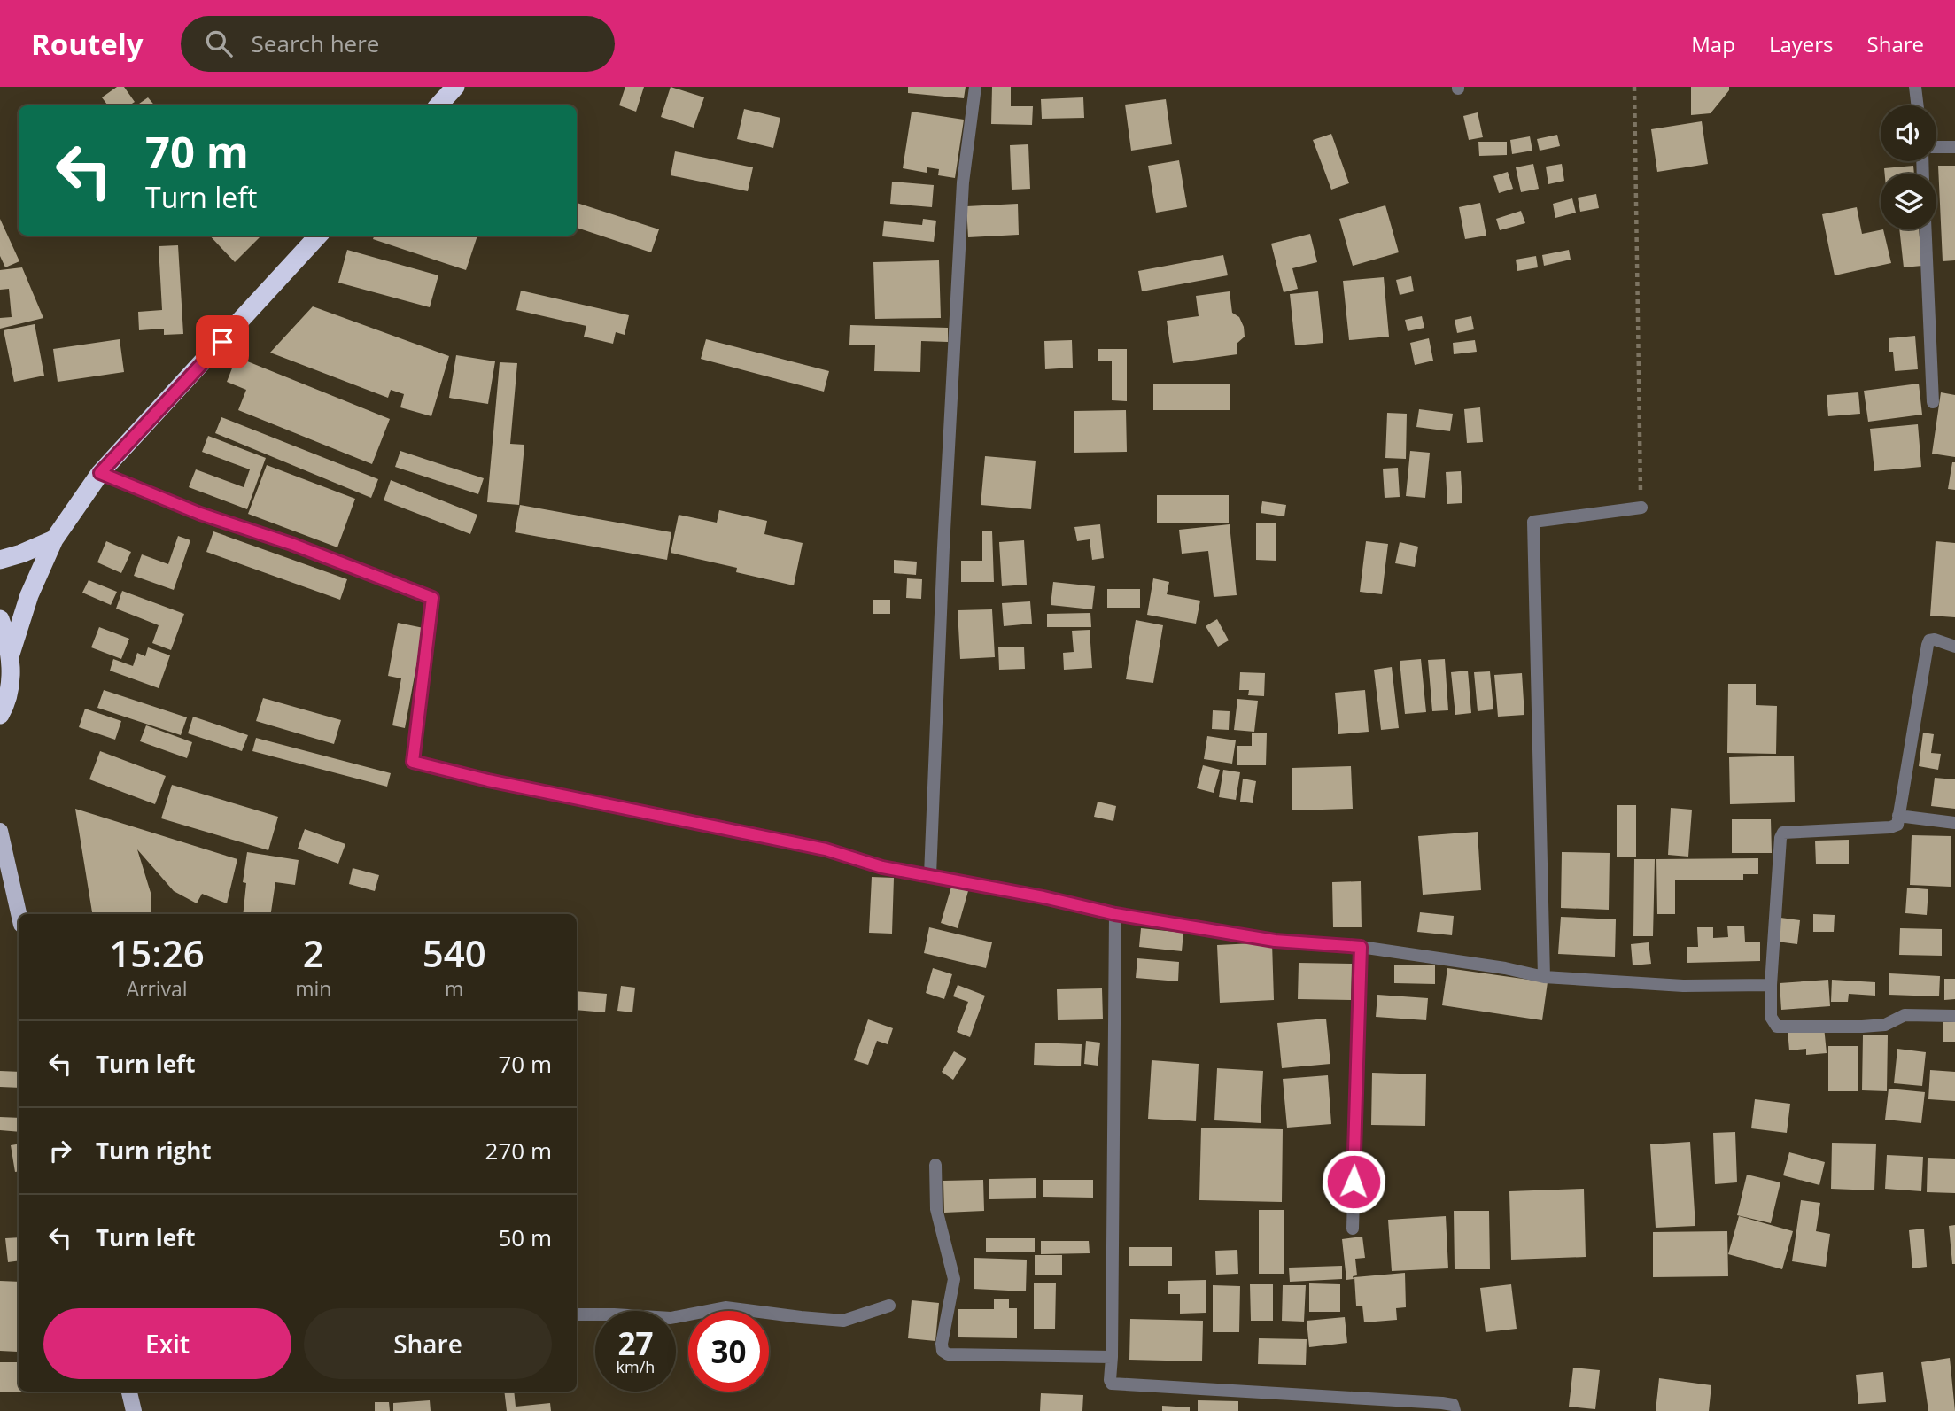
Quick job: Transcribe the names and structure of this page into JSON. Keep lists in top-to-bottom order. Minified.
{"page":{"header":"Routely","search":"Search here","nav":["Map","Layers","Share"],"turn":["70 m","Turn left"],"eta":["15:26","Arrival","2","min","540","m"],"list":[{"name":"Turn left","value":"70 m"},{"name":"Turn right","value":"270 m"},{"name":"Turn left","value":"50 m"}],"buttons":["Exit","Share"],"speed":"27 km/h","limit":"30"}}
